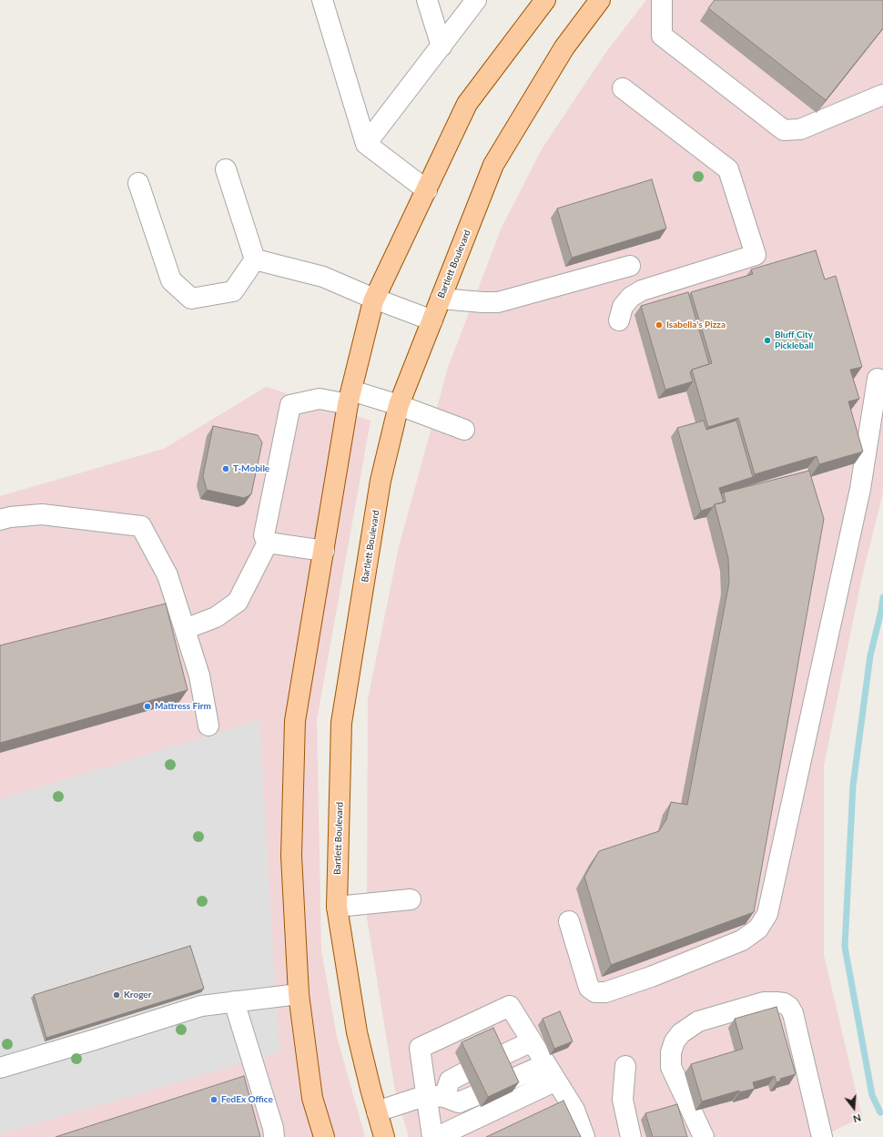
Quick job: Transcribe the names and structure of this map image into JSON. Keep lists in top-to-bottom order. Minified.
{"streets":{"main road":["Bartlett Boulevard"]},"places":["Isabella's Pizza","Bluff City Pickleball","T-Mobile","Mattress Firm","Kroger","FedEx Office"],"north":"bottom"}
